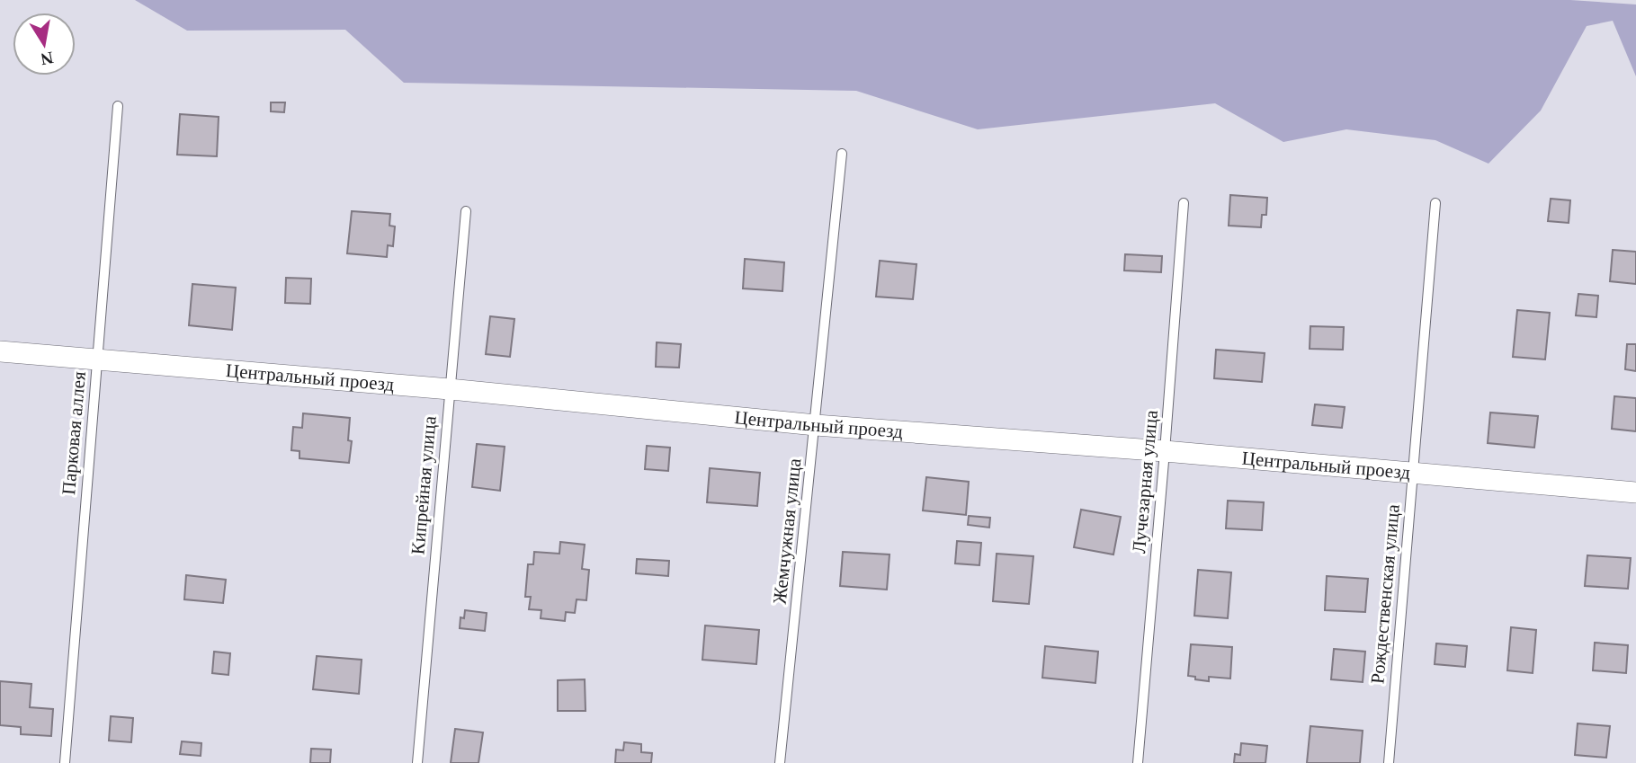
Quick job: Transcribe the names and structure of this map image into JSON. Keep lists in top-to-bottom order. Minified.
{"streets":{"street":["Центральный проезд"],"lane":["Парковая аллея","Лучезарная улица","Кипрейная улица","Жемчужная улица","Рождественская улица"]},"crossings":[["Центральный проезд","Парковая аллея"],["Центральный проезд","Лучезарная улица"],["Центральный проезд","Кипрейная улица"],["Центральный проезд","Жемчужная улица"],["Центральный проезд","Рождественская улица"]],"north":"bottom"}
